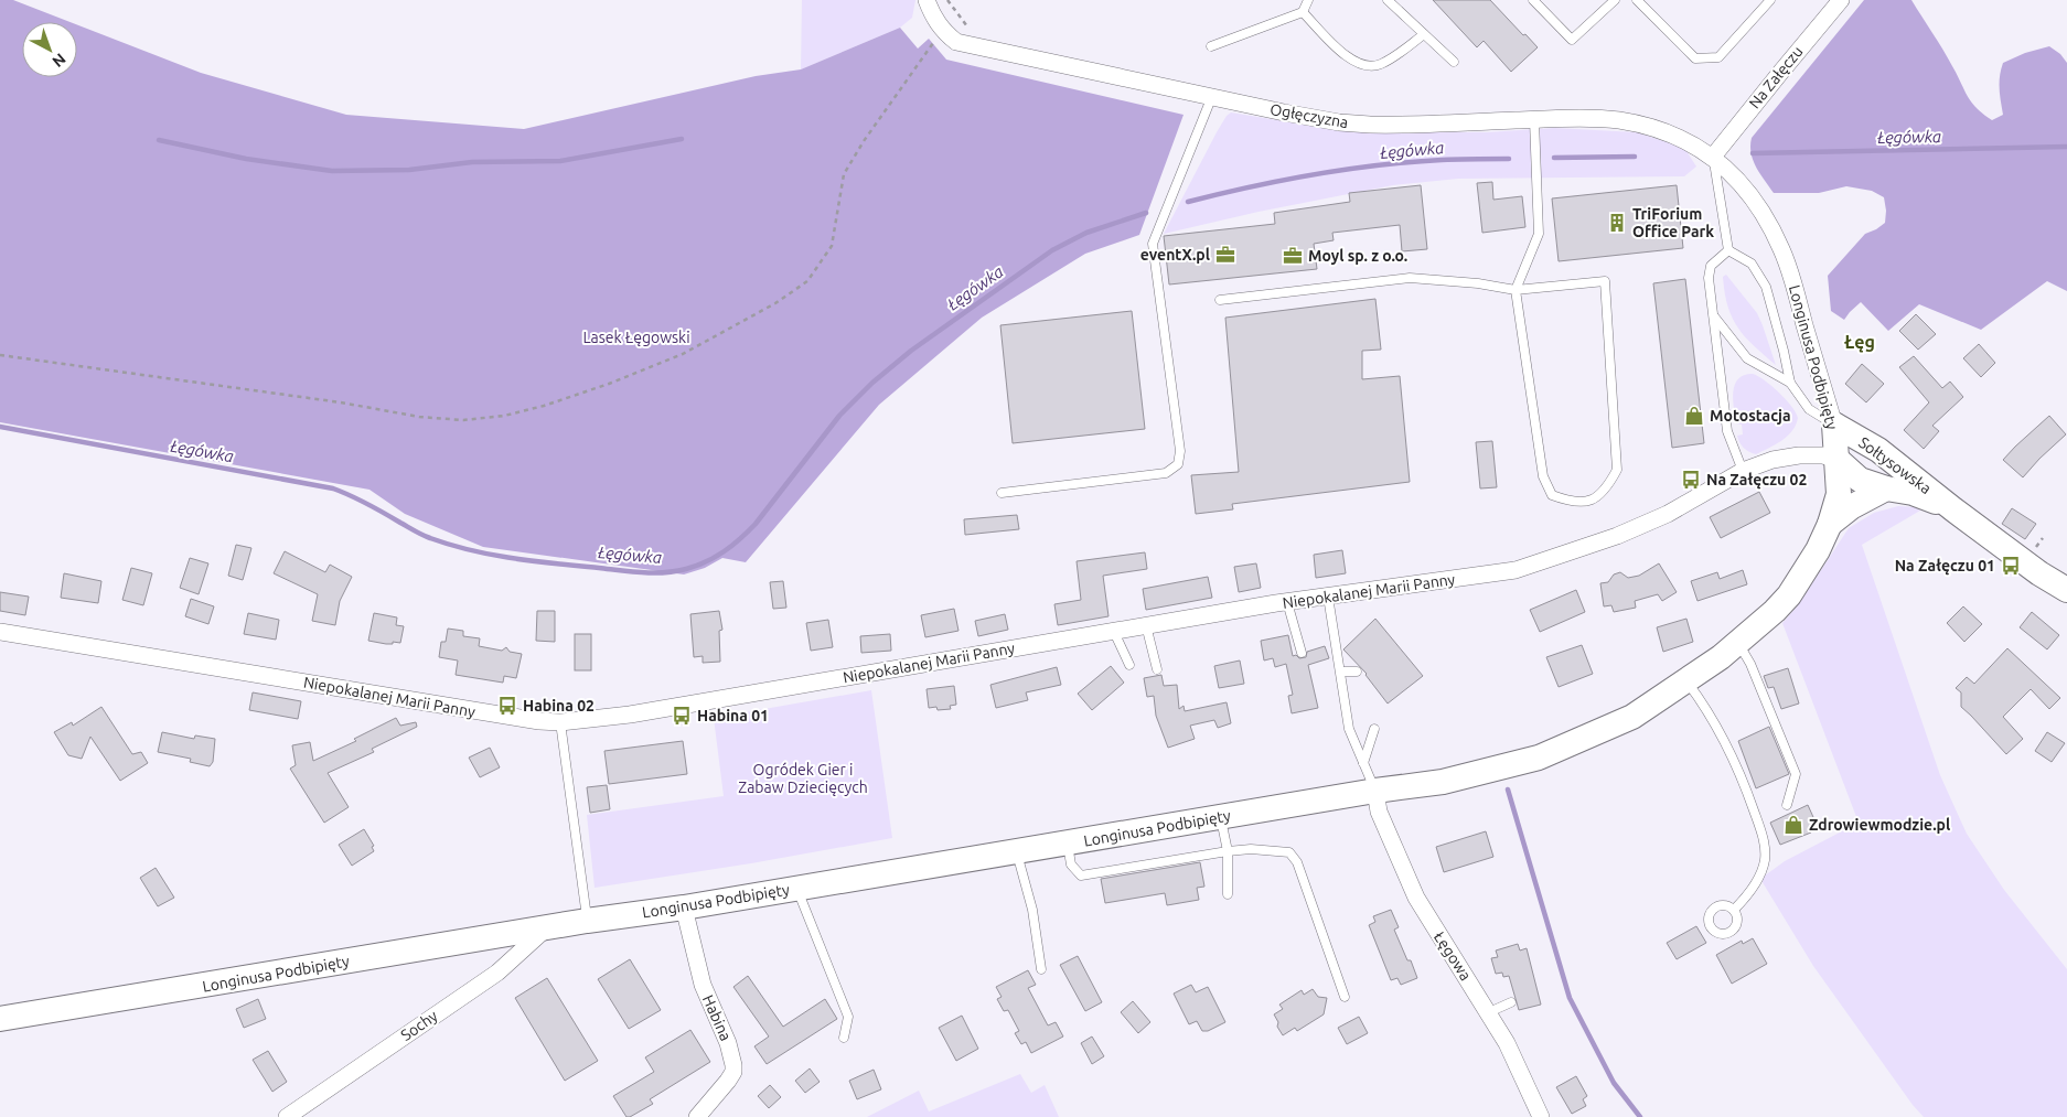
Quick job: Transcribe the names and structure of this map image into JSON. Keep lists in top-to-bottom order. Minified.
{"streets":{"street":["Na Załęczu","Ogłęczyzna","Longinusa Podbipięty","Sołtysowska","Niepokalanej Marii Panny","Łęgowa","Habina","Sochy"]},"crossings":[["Na Załęczu","Ogłęczyzna"],["Na Załęczu","Longinusa Podbipięty"],["Ogłęczyzna","Longinusa Podbipięty"],["Longinusa Podbipięty","Sołtysowska"],["Longinusa Podbipięty","Niepokalanej Marii Panny"],["Longinusa Podbipięty","Łęgowa"],["Longinusa Podbipięty","Habina"],["Longinusa Podbipięty","Sochy"],["Sołtysowska","Niepokalanej Marii Panny"]],"districts":["Łęg"],"water":["Łęgówka"],"parks":["Lasek Łęgowski","Ogródek Gier i Zabaw Dziecięcych"],"places":{"building":["TriForium Office Park"],"office":["eventX.pl","Moyl sp. z o.o."],"shop":["Motostacja","Zdrowiewmodzie.pl"],"bus stop":["Na Załęczu 02","Na Załęczu 01","Habina 02","Habina 01"]},"north":"bottom right"}
